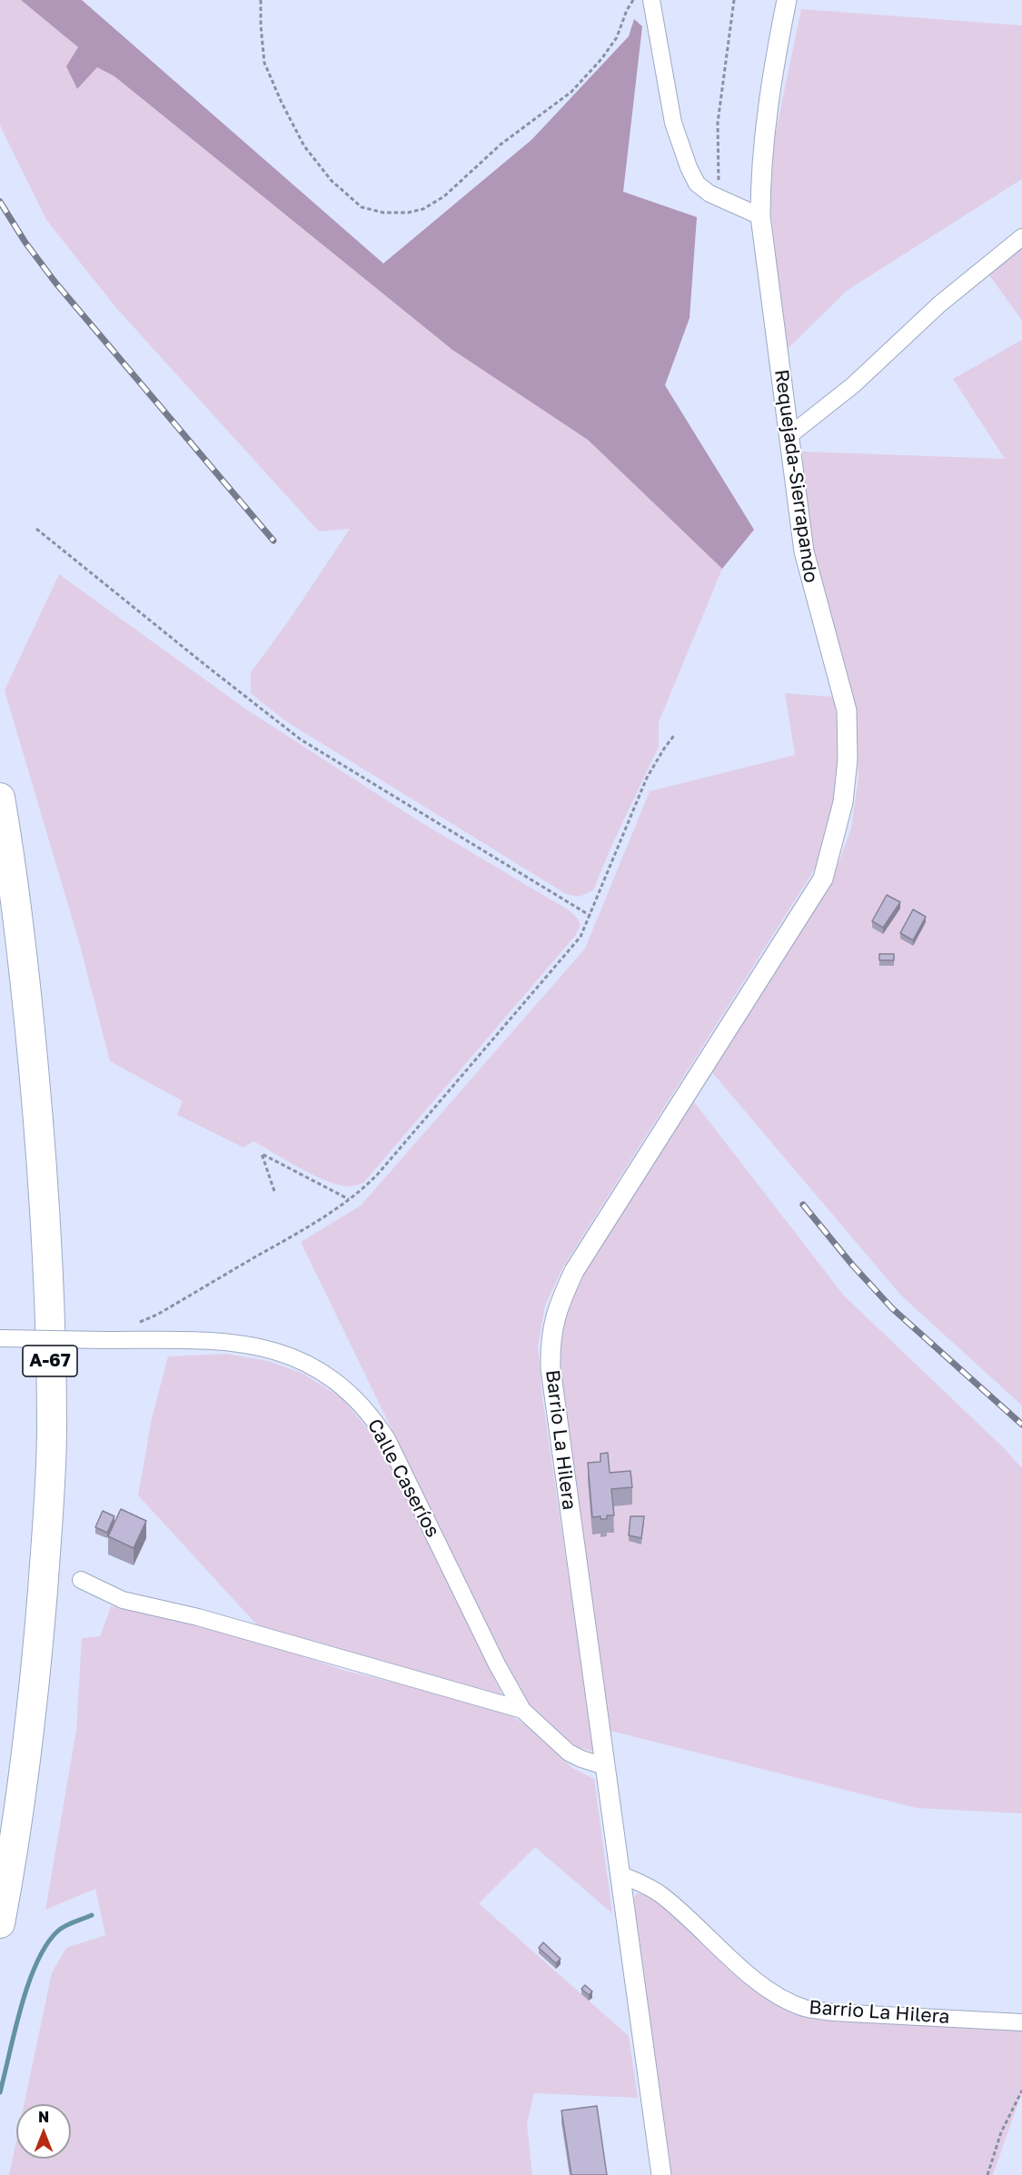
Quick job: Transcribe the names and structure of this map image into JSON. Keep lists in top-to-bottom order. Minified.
{"streets":{"highway":["A-67"],"street":["Requejada-Sierrapando","Barrio La Hilera","Calle Caseríos"]},"crossings":[["Requejada-Sierrapando","Barrio La Hilera"],["Barrio La Hilera","Calle Caseríos"]],"north":"top"}
